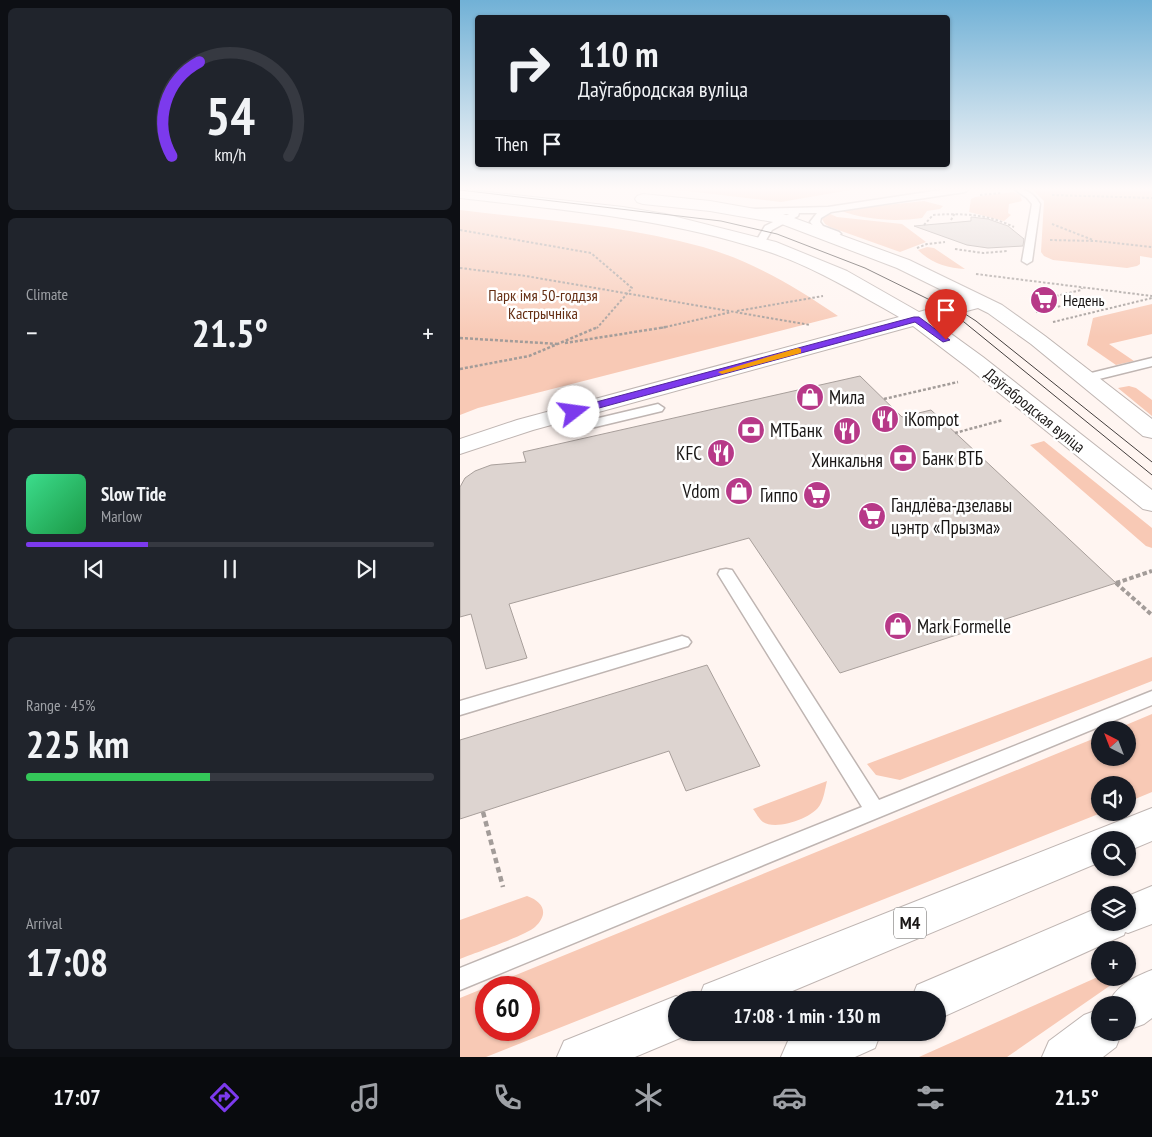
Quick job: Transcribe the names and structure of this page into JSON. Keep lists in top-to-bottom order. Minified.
{"streets":{"main road":["Даўгабродская вуліца","М4"]},"parks":["Парк імя 50-годдзя Кастрычніка"],"places":{"supermarket":["Недень","Гиппо","Гандлёва-дзелавы цэнтр «Прызма»"],"shop":["Мила","Vdom","Mark Formelle"],"restaurant":["iKompot","Хинкальня","KFC"],"bank":["МТБанк","Банк ВТБ"]},"north":"top left","page":{"turn":["110 m","Даўгабродская вуліца"],"then":"Then","tile":["Climate",["Range · 45%","225 km"],["Arrival","17:08"]],"heat":["−","21.5°","+"],"song":["Slow Tide","Marlow"],"map_buttons":["+","−"],"limit":"60","trip":"17:08 · 1 min · 130 m","tabs":["17:07","21.5°"],"gauge":["54","km/h"]}}
